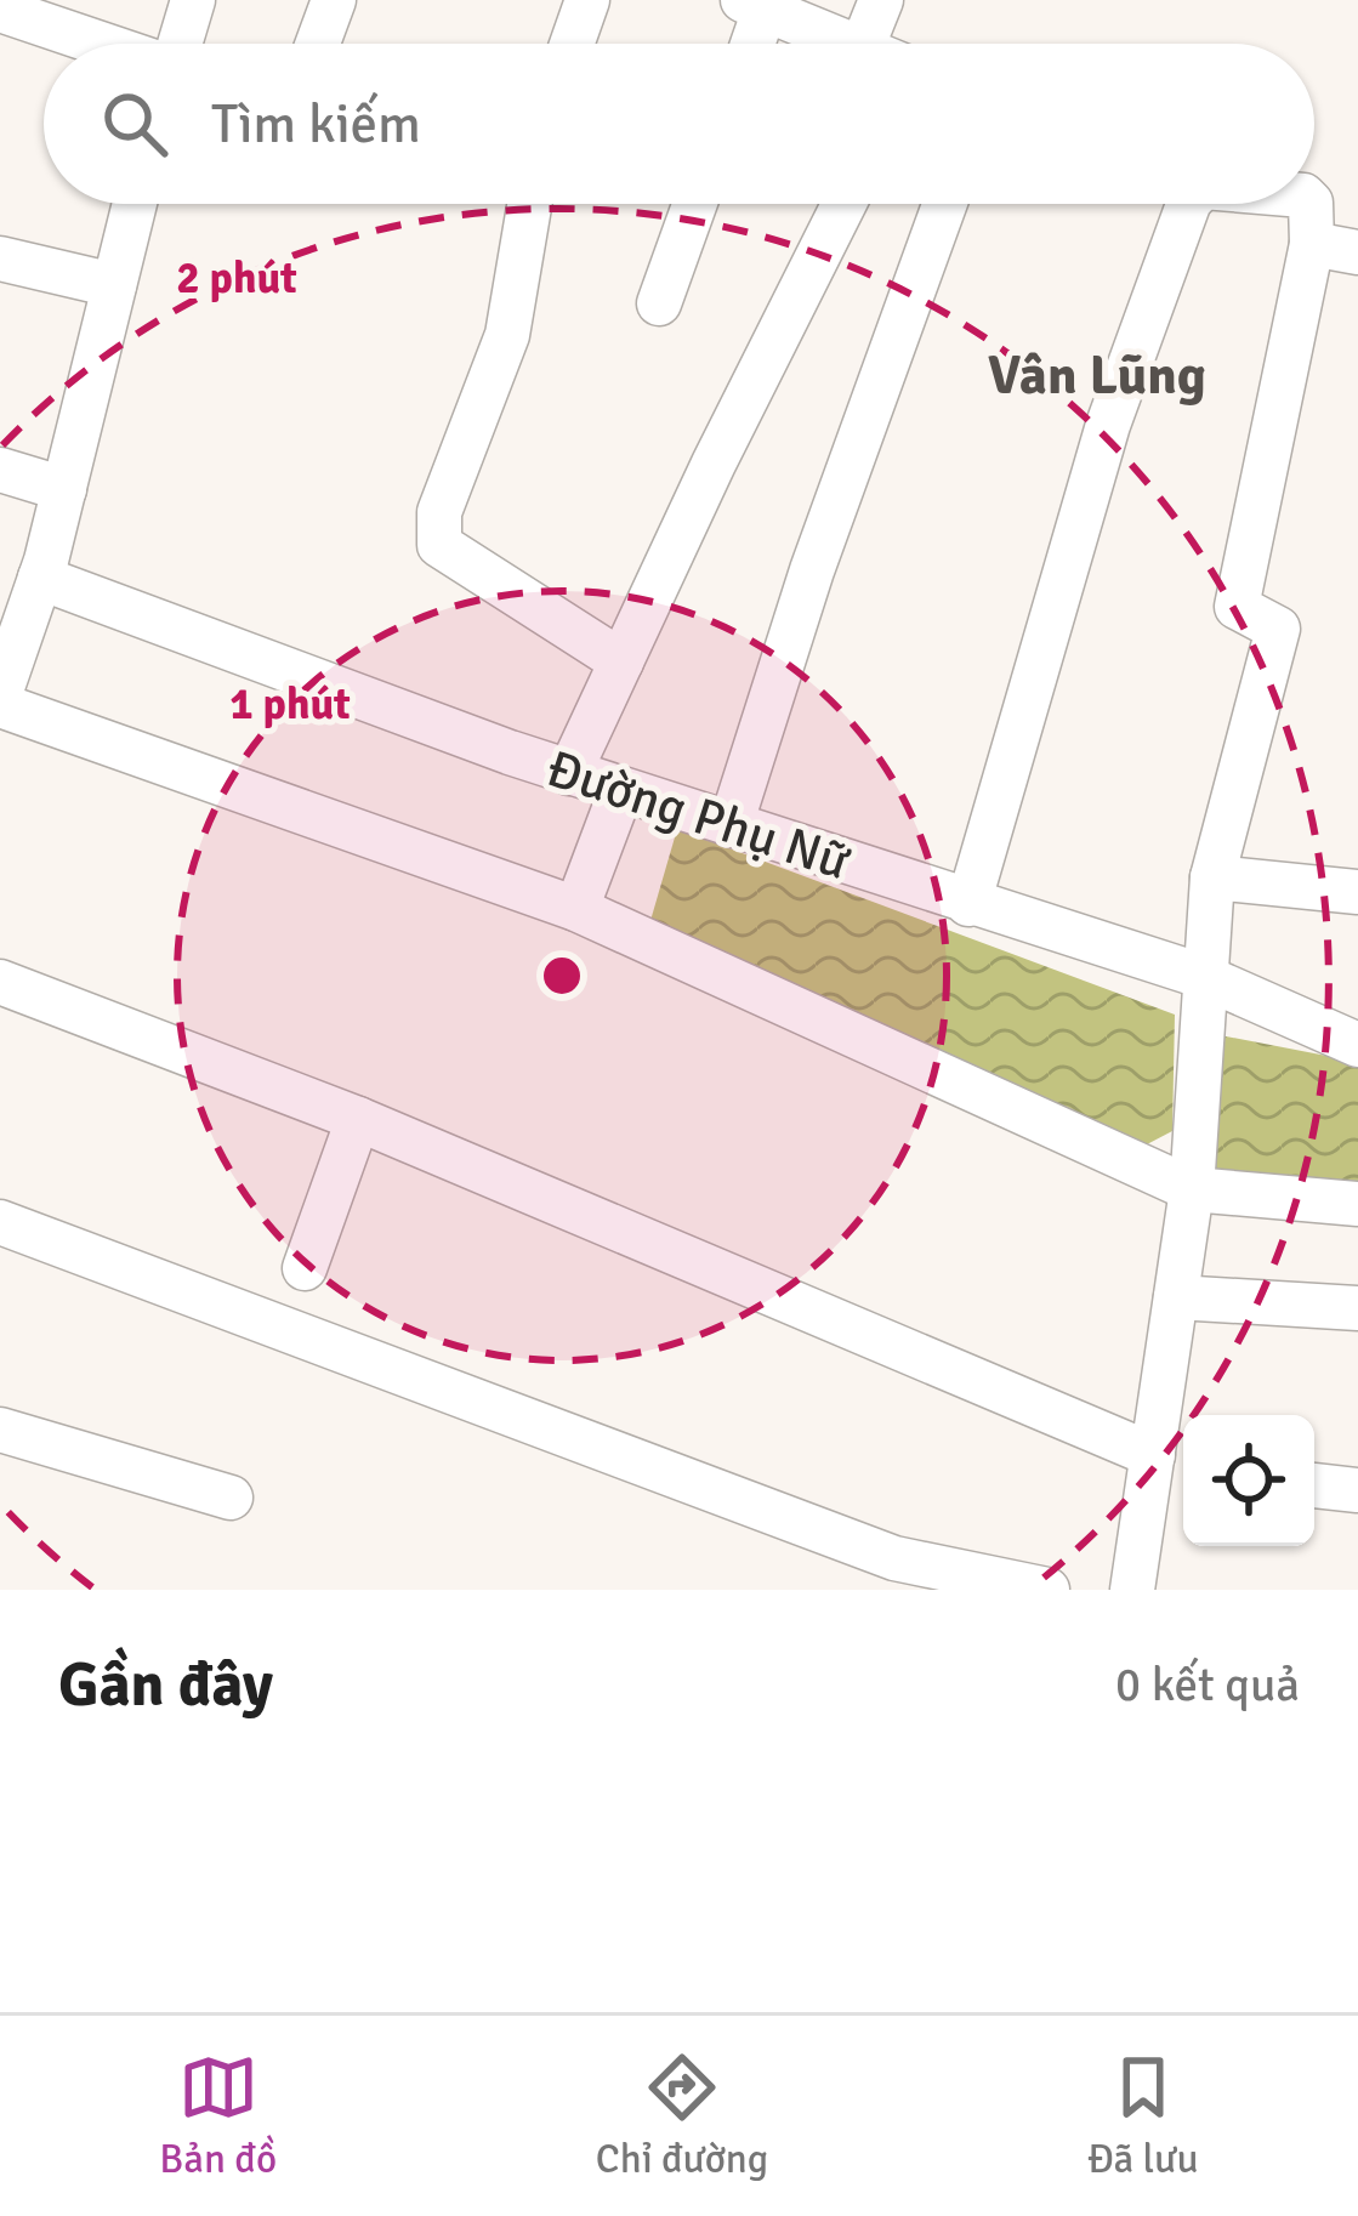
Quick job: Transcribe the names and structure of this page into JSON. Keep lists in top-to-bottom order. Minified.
{"streets":{"street":["Đường Phụ Nữ"]},"districts":["Vân Lũng"],"page":{"search":"Tìm kiếm","heading":["Gần đây","0 kết quả"],"nav":["Bản đồ","Chỉ đường","Đã lưu"]},"rings":["2 phút","1 phút"]}
